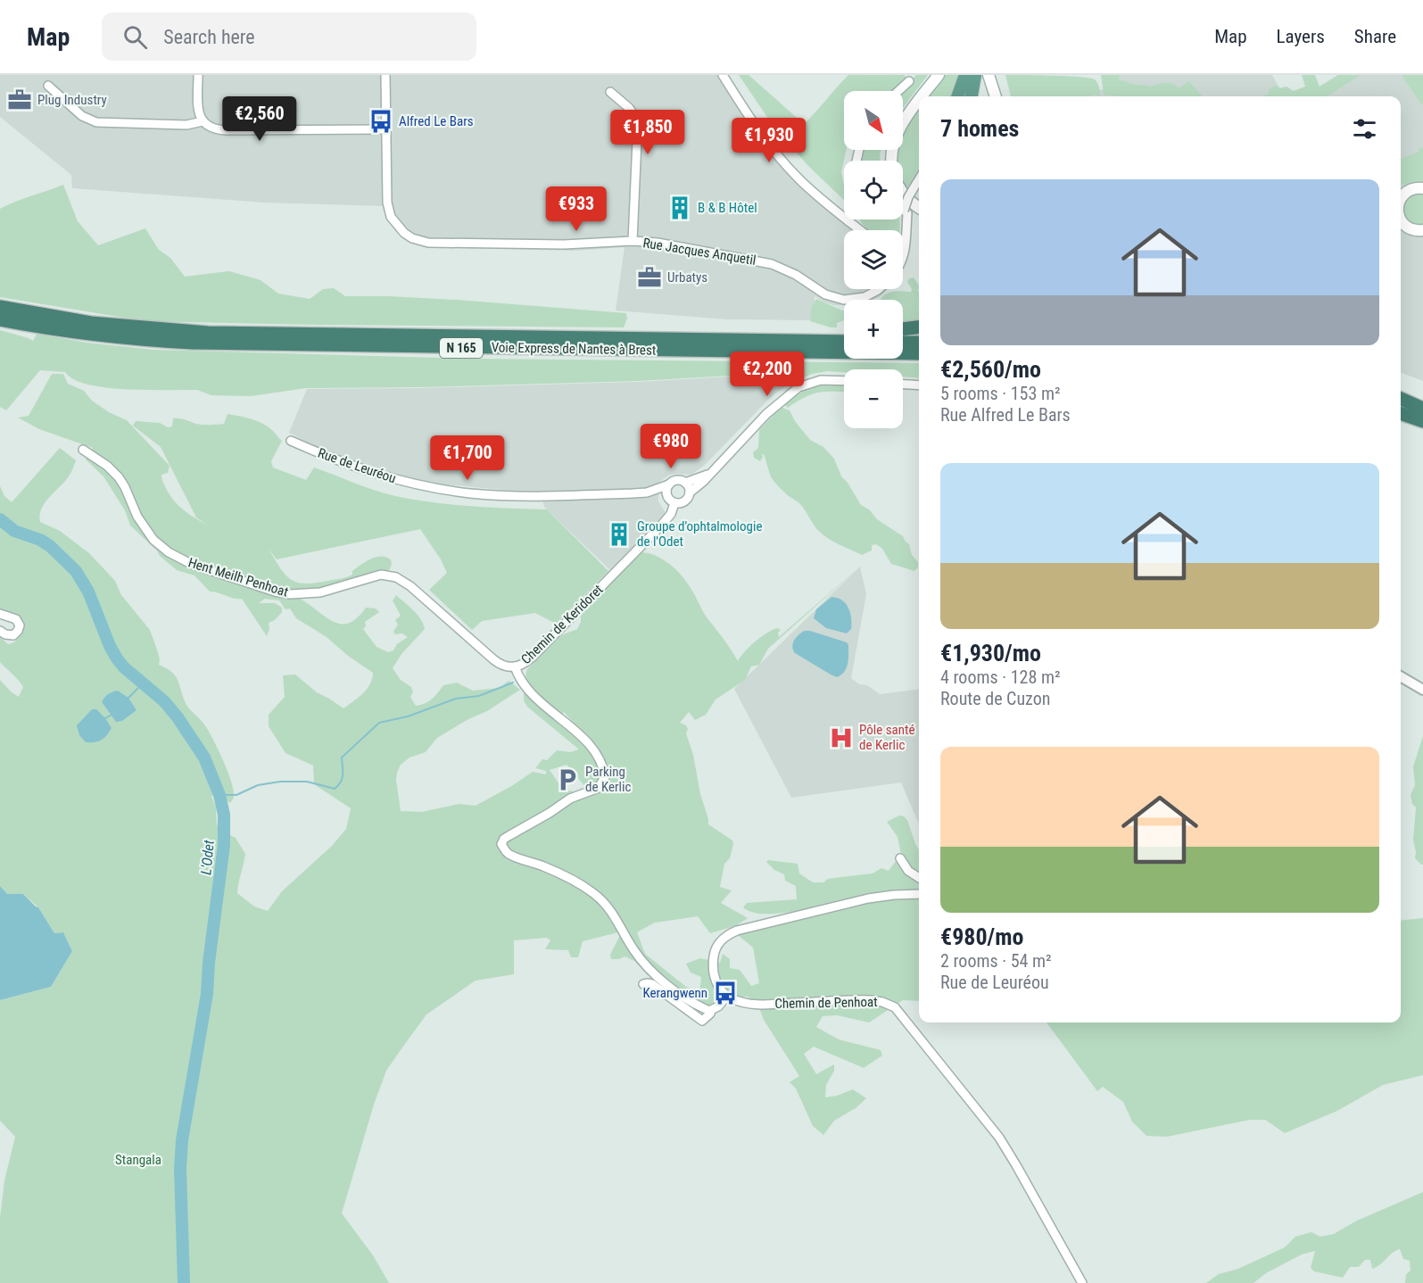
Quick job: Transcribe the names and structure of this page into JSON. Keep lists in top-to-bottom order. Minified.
{"streets":{"highway":["N 165","Voie Express de Nantes à Brest"],"street":["Rue Jacques Anquetil","Rue de Leuréou","Hent Meilh Penhoat","Chemin de Keridoret","Chemin de Penhoat"]},"crossings":[["Rue de Leuréou","Chemin de Keridoret"],["Hent Meilh Penhoat","Chemin de Keridoret"]],"water":["L'Odet"],"parks":["Stangala"],"places":{"office":["Plug Industry","Urbatys"],"bus stop":["Alfred Le Bars","Kerangwenn"],"building":["B & B Hôtel","Groupe d'ophtalmologie de l'Odet"],"hospital":["Pôle santé de Kerlic"],"parking":["Parking de Kerlic"]},"north":"bottom right","page":{"header":"Map","search":"Search here","nav":["Map","Layers","Share"],"map_buttons":["+","−"],"price":["€2,560","€1,850","€1,930","€933","€2,200","€980","€1,700"],"heading":"7 homes","list":[{"name":"€2,560/mo","note":"5 rooms · 153 m² · Rue Alfred Le Bars"},{"name":"€1,930/mo","note":"4 rooms · 128 m² · Route de Cuzon"},{"name":"€980/mo","note":"2 rooms · 54 m² · Rue de Leuréou"}]}}
